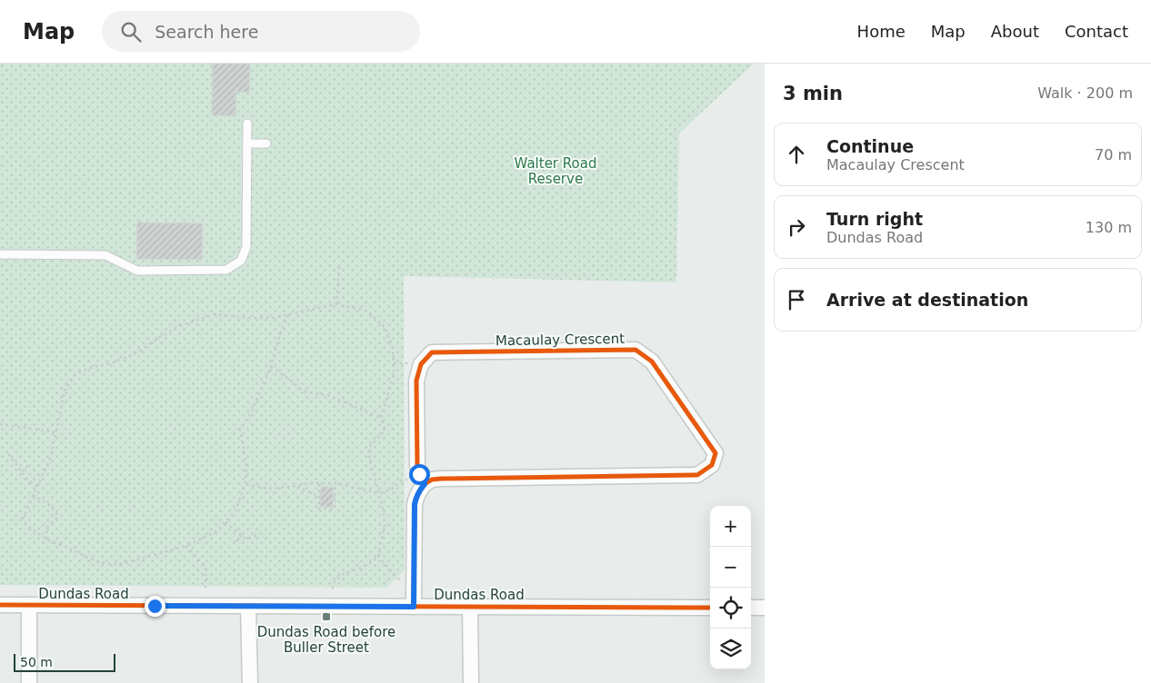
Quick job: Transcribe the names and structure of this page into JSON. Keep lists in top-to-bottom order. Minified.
{"streets":{"street":["Macaulay Crescent","Dundas Road"]},"parks":["Walter Road Reserve"],"places":{"transit":["Dundas Road before Buller Street"]},"scale_bar":"50 m","page":{"header":"Map","search":"Search here","nav":["Home","Map","About","Contact"],"heading":["3 min","Walk · 200 m"],"list":[["Continue","Macaulay Crescent","70 m"],["Turn right","Dundas Road","130 m"],"Arrive at destination"],"map_buttons":["+","−"],"scale":"50 m"}}
